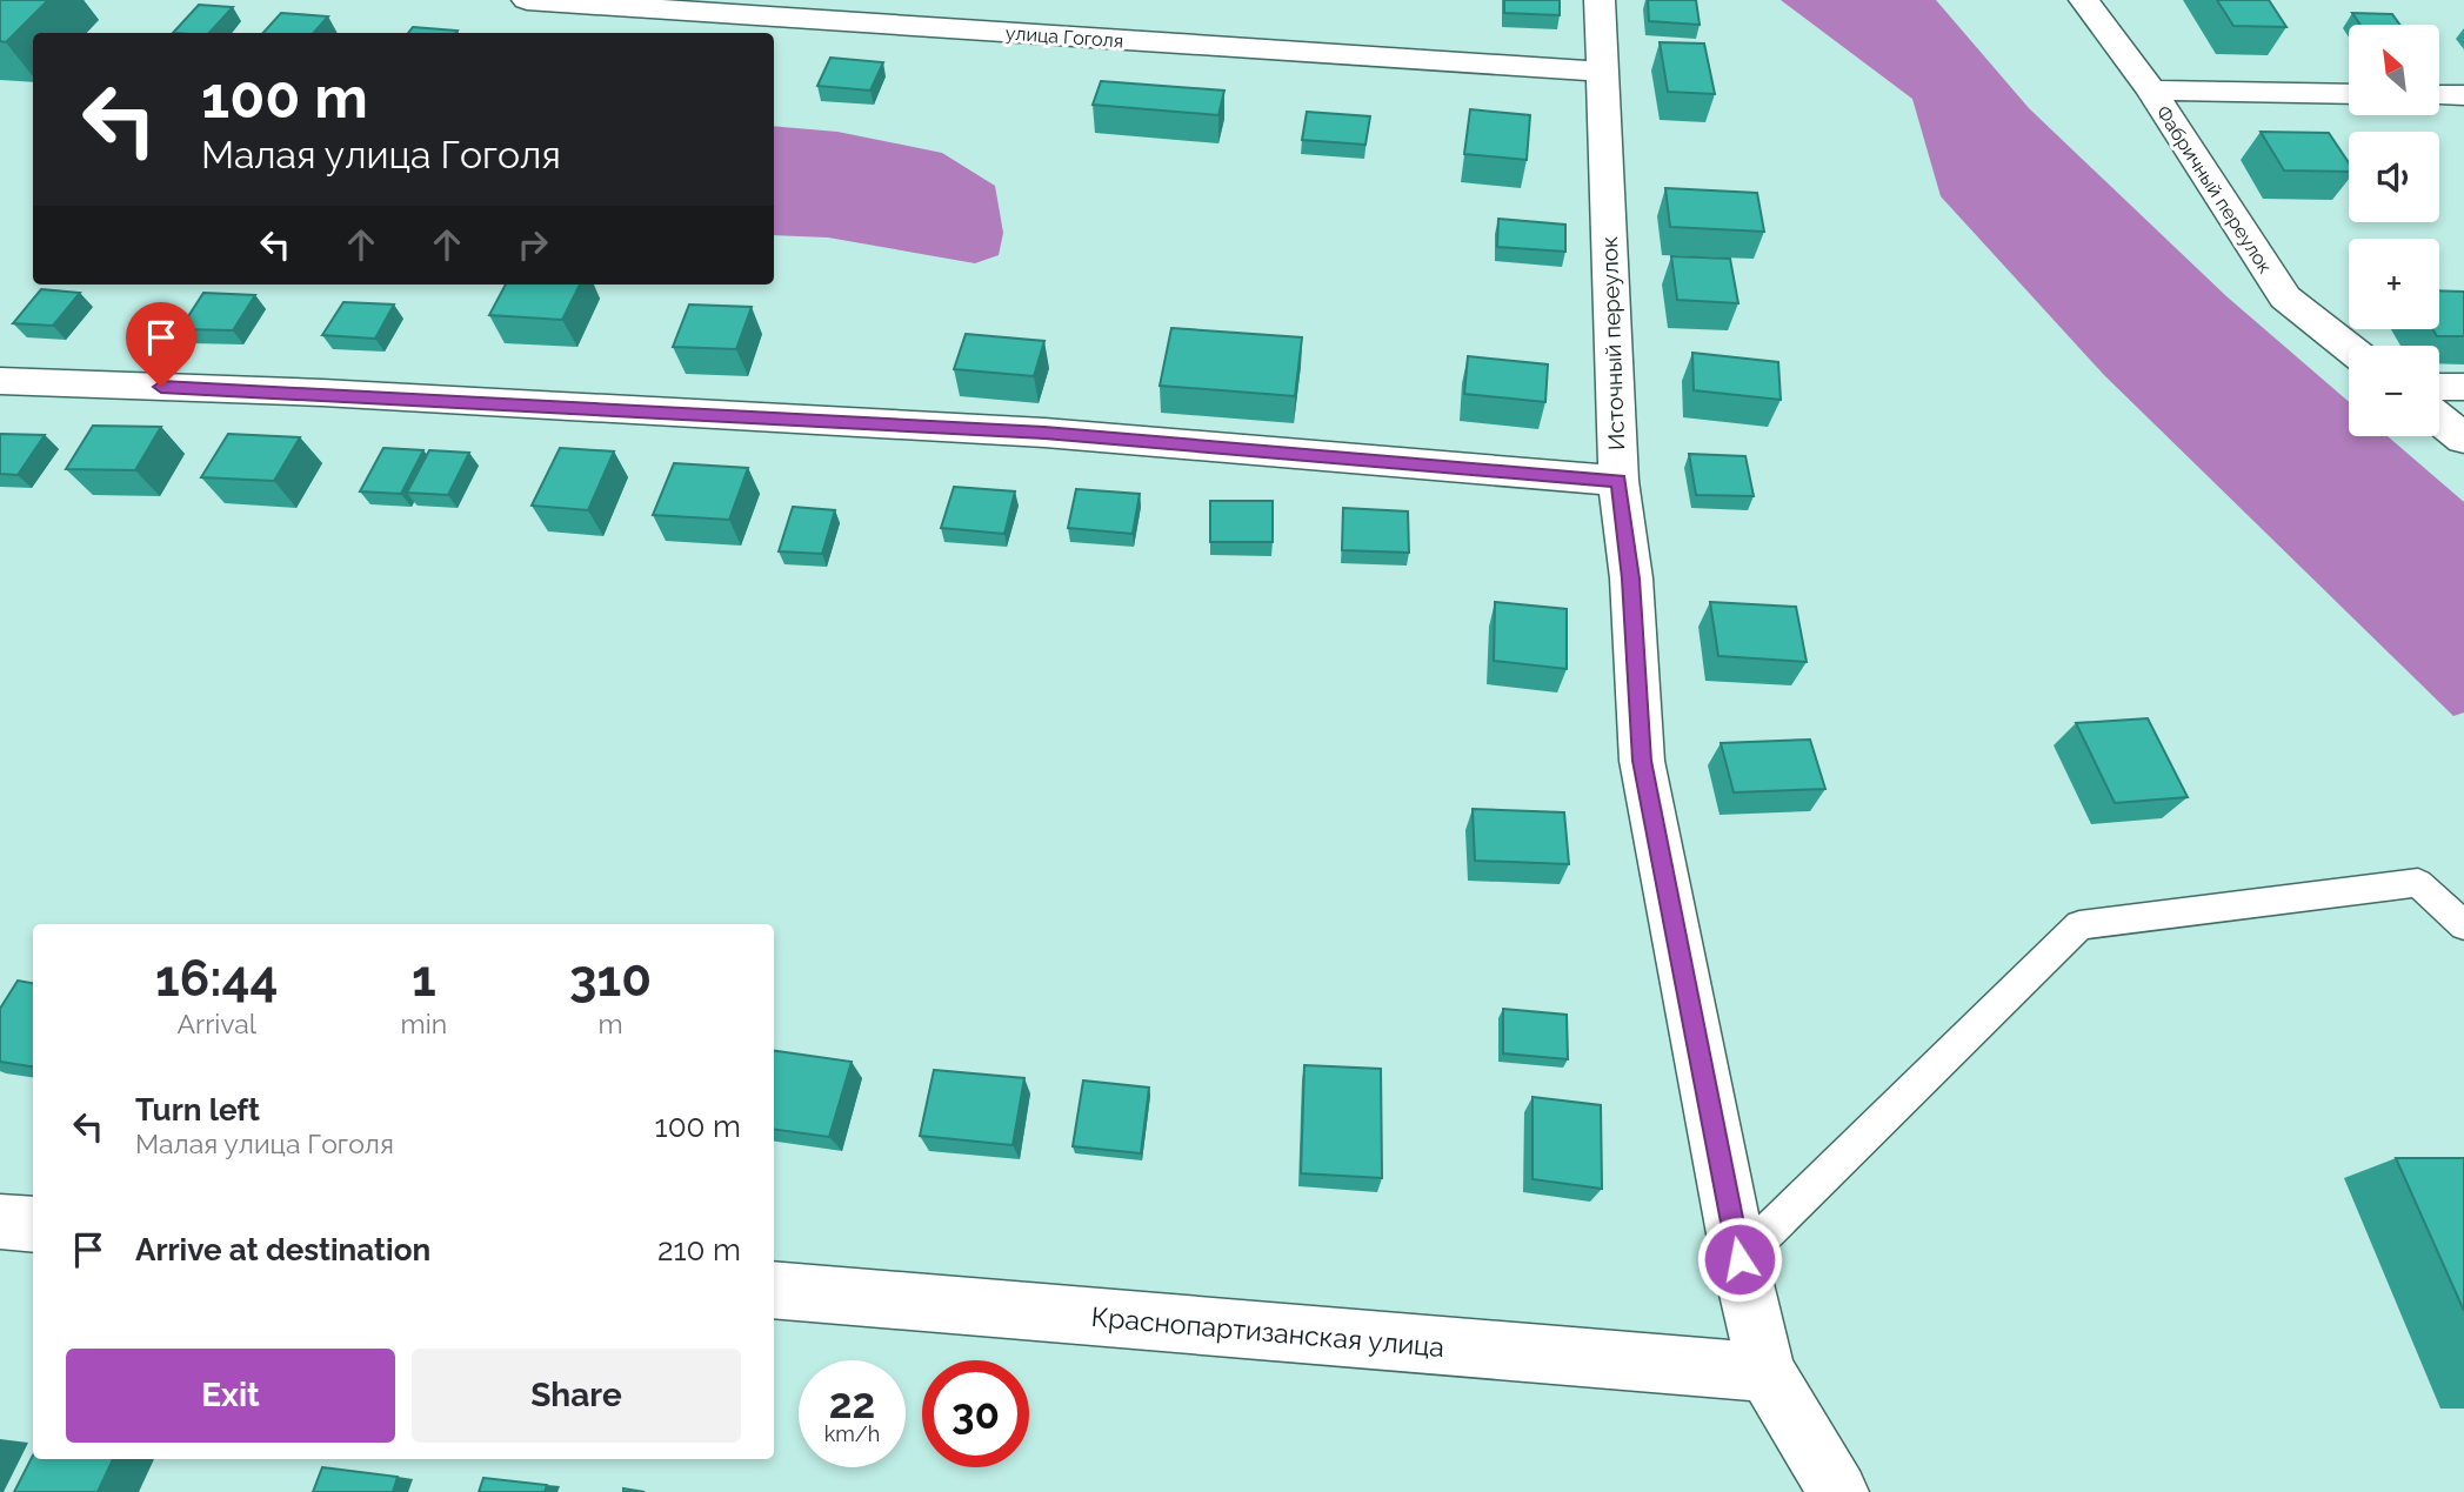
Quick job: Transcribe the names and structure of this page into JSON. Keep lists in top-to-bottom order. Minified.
{"streets":{"street":["улица Гоголя","Фабричный переулок","Источный переулок","Краснопартизанская улица"]},"crossings":[["улица Гоголя","Источный переулок"],["Источный переулок","Краснопартизанская улица"]],"north":"top left","page":{"map_buttons":["+","−"],"turn":["100 m","Малая улица Гоголя"],"eta":["16:44","Arrival","1","min","310","m"],"list":[{"name":"Turn left","note":"Малая улица Гоголя","value":"100 m"},{"name":"Arrive at destination","value":"210 m"}],"buttons":["Exit","Share"],"speed":"22 km/h","limit":"30"}}
